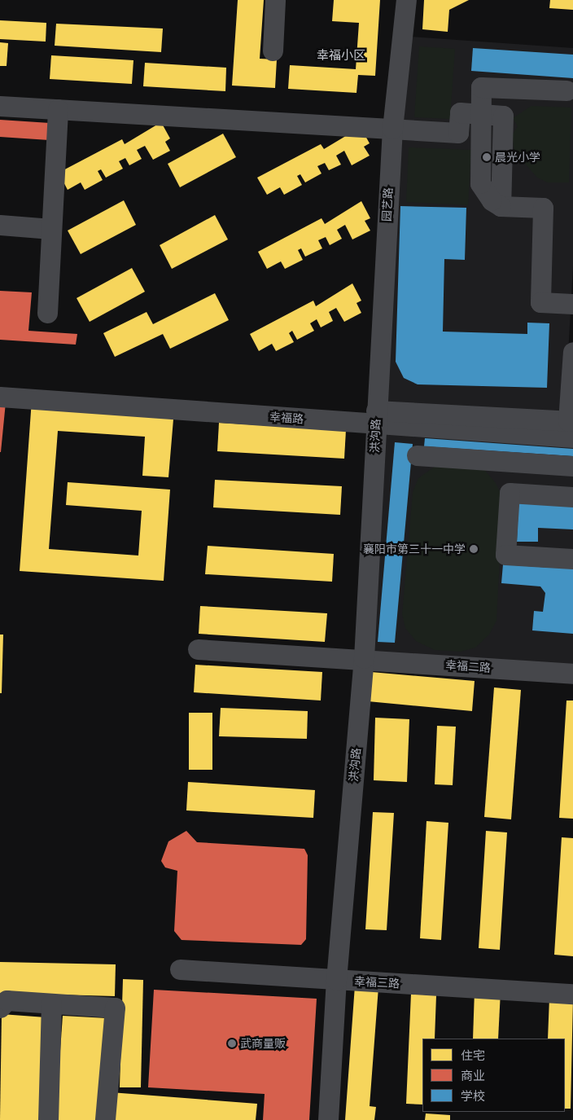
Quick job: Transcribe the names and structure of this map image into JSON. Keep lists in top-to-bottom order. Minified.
{"streets":{"street":["园艺路","幸福路","洪沟路","幸福二路","幸福三路"]},"crossings":[["园艺路","幸福路"],["园艺路","洪沟路"],["幸福路","洪沟路"],["洪沟路","幸福二路"],["洪沟路","幸福三路"]],"districts":["幸福小区"],"places":["晨光小学","襄阳市第三十一中学","武商量贩"],"legend":["住宅","商业","学校"]}
